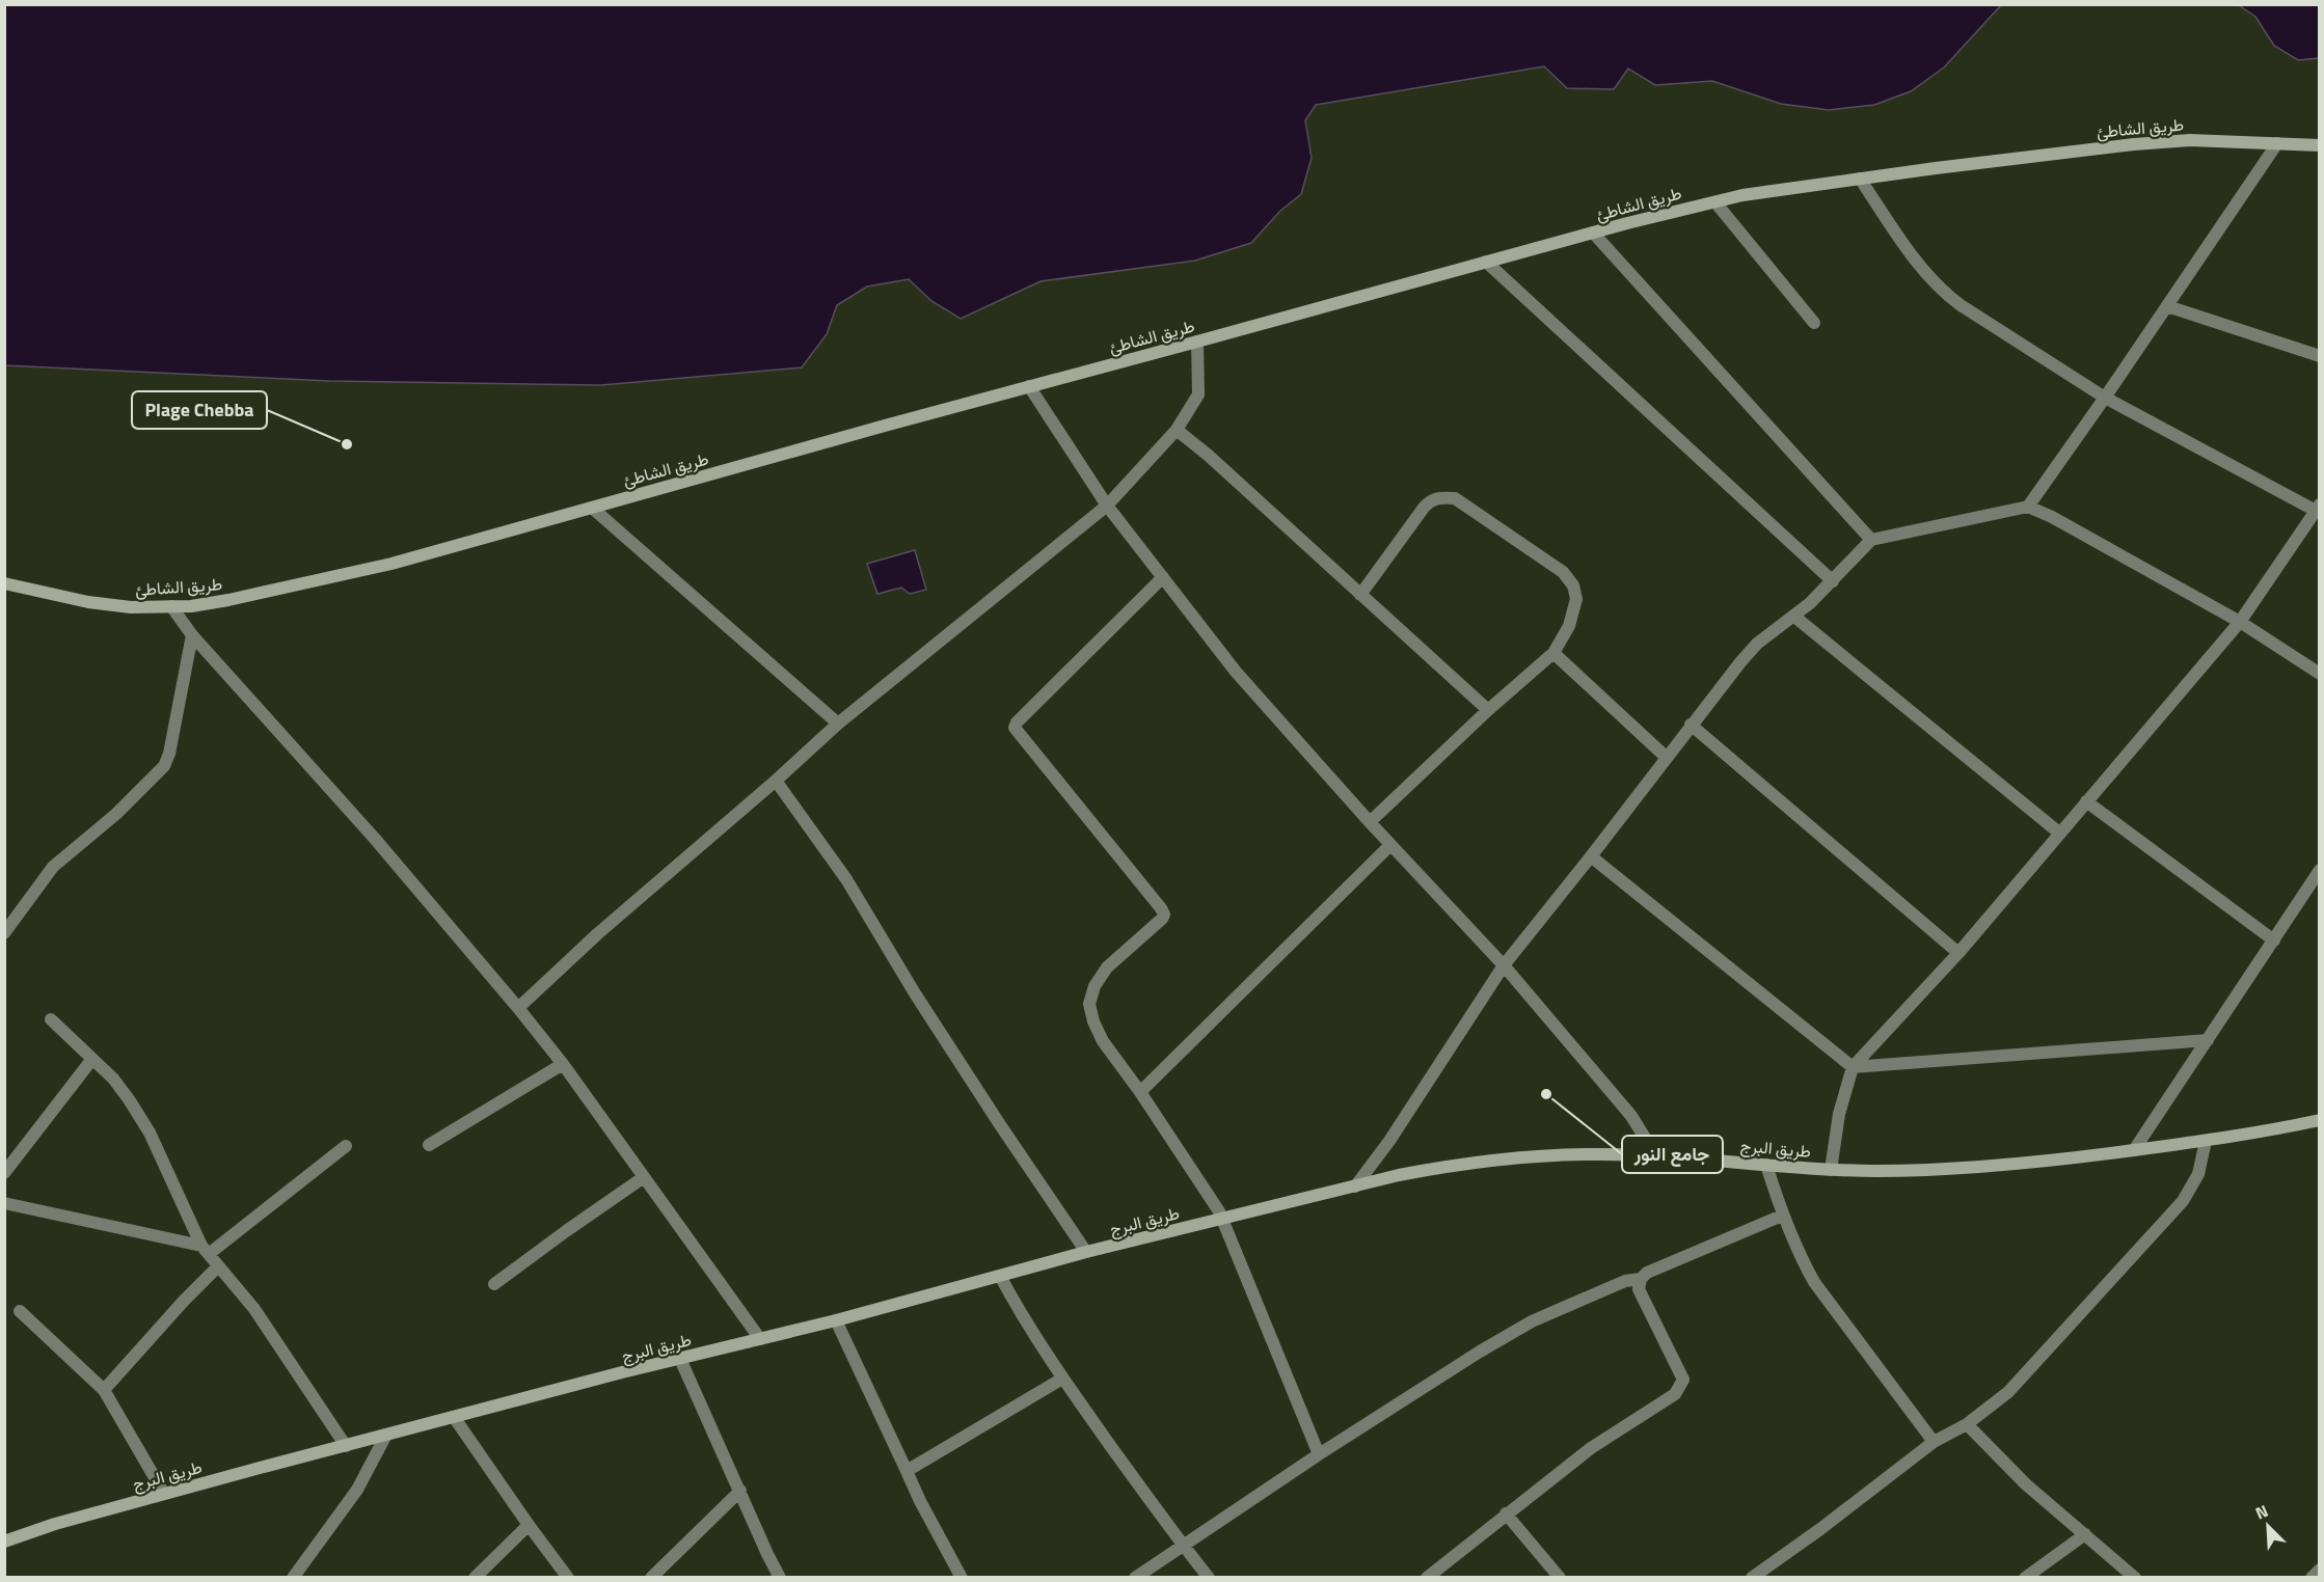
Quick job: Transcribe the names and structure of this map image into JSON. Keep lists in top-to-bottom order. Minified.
{"streets":{"street":["طريق الشاطئ","طريق البرج"]},"places":["Plage Chebba","جامع النور"],"north":"top left"}
